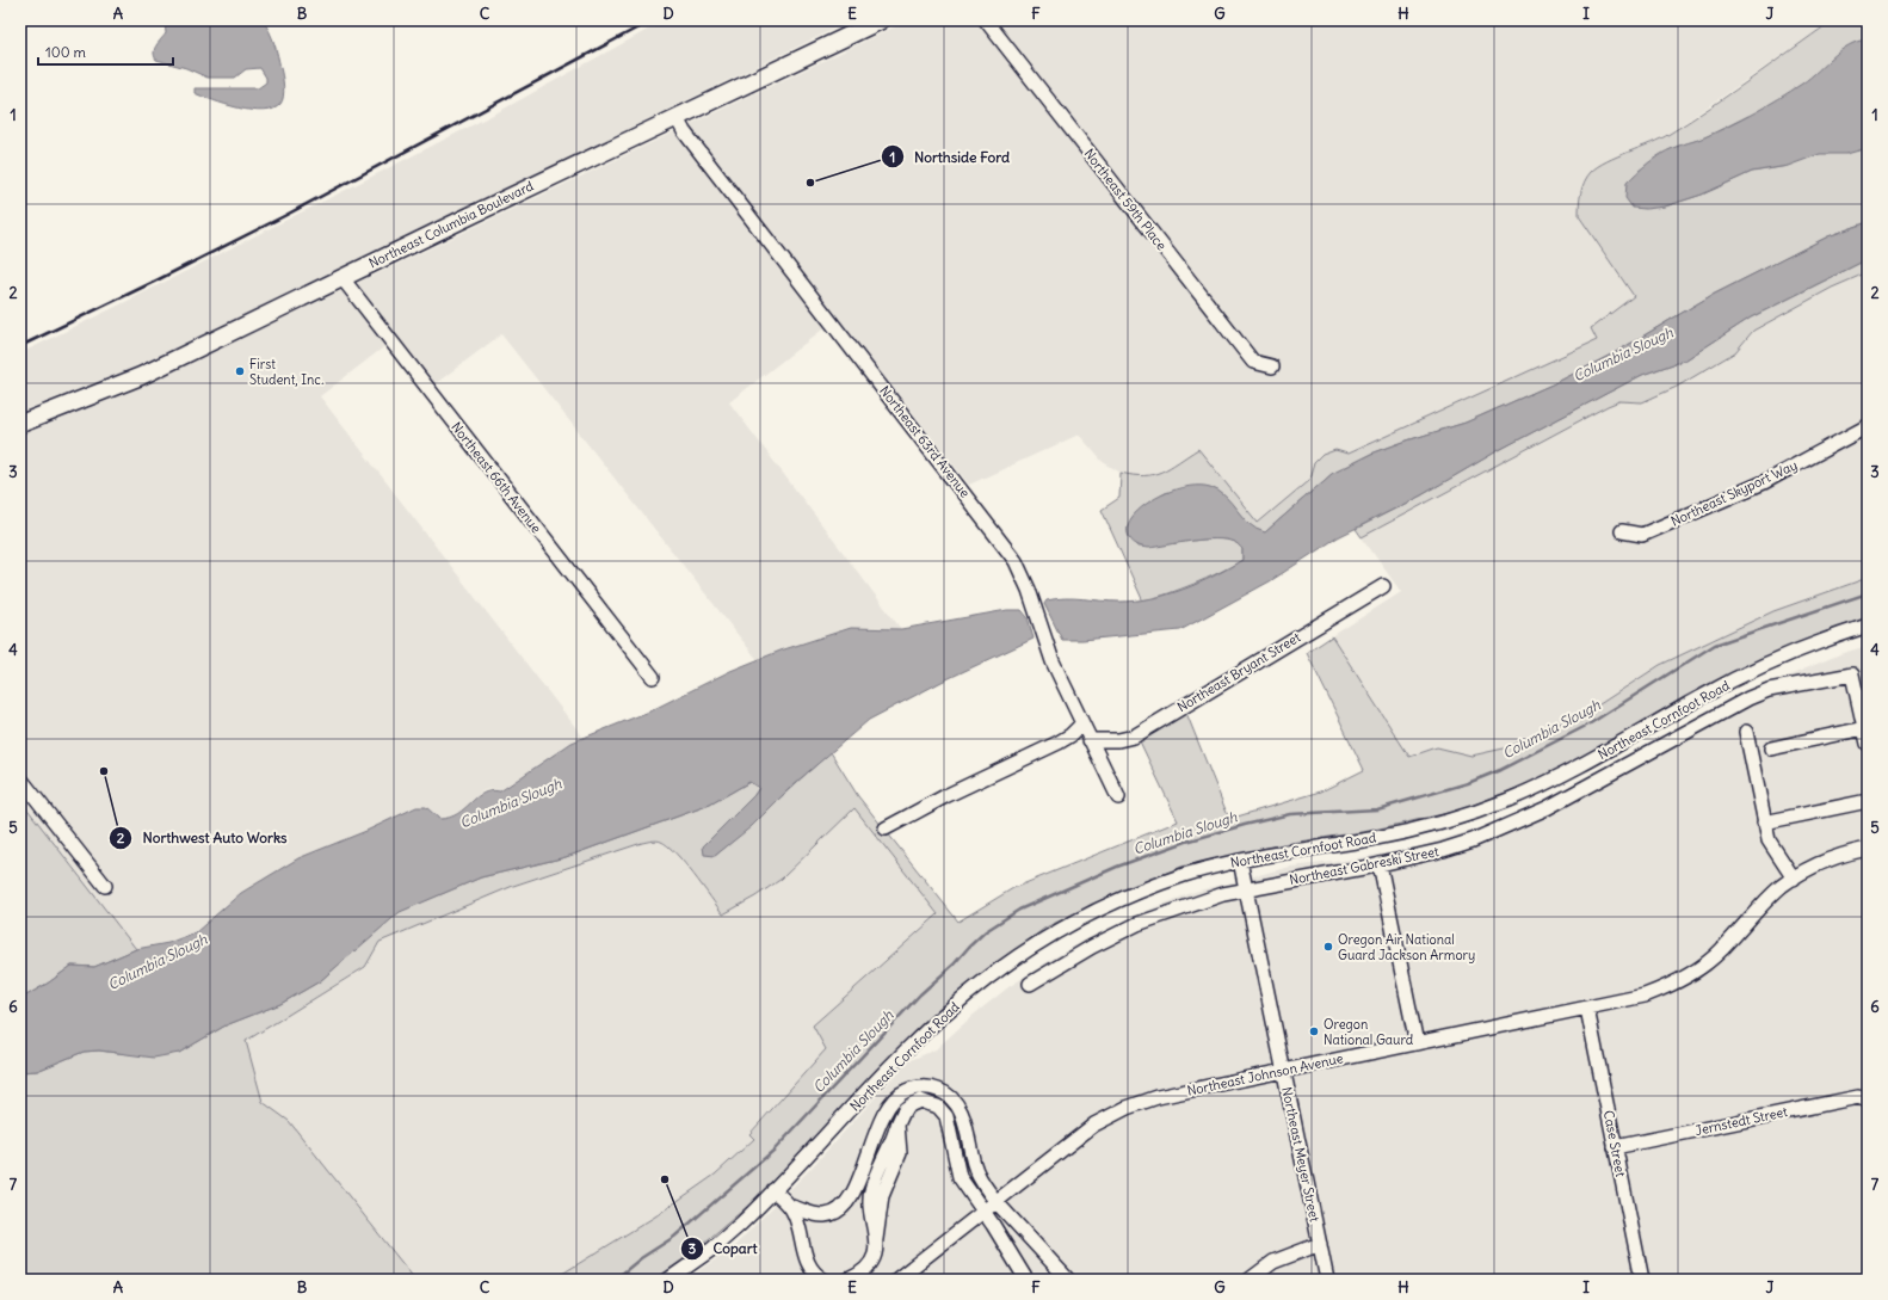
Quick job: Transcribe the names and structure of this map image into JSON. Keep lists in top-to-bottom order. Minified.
{"streets":{"main road":["Northeast Columbia Boulevard"],"street":["Northeast 59th Place","Northeast 63rd Avenue","Northeast 66th Avenue","Northeast Skyport Way","Northeast Bryant Street","Northeast Cornfoot Road","Northeast Gabreski Street","Northeast Johnson Avenue","Jernstedt Street","Case Street","Northeast Meyer Street"]},"crossings":[["Northeast Columbia Boulevard","Northeast 63rd Avenue"],["Northeast Columbia Boulevard","Northeast 66th Avenue"],["Northeast 63rd Avenue","Northeast Bryant Street"],["Northeast Cornfoot Road","Northeast Meyer Street"],["Northeast Gabreski Street","Northeast Meyer Street"],["Northeast Johnson Avenue","Case Street"],["Northeast Johnson Avenue","Northeast Meyer Street"],["Jernstedt Street","Case Street"]],"water":["Columbia Slough"],"places":["Northside Ford","First Student, Inc.","Northwest Auto Works","Oregon Air National Guard Jackson Armory","Oregon National Gaurd","Copart"],"scale_bar":"100 m","grid":{"columns":["A","B","C","D","E","F","G","H","I","J"],"rows":["1","2","3","4","5","6","7"]}}
